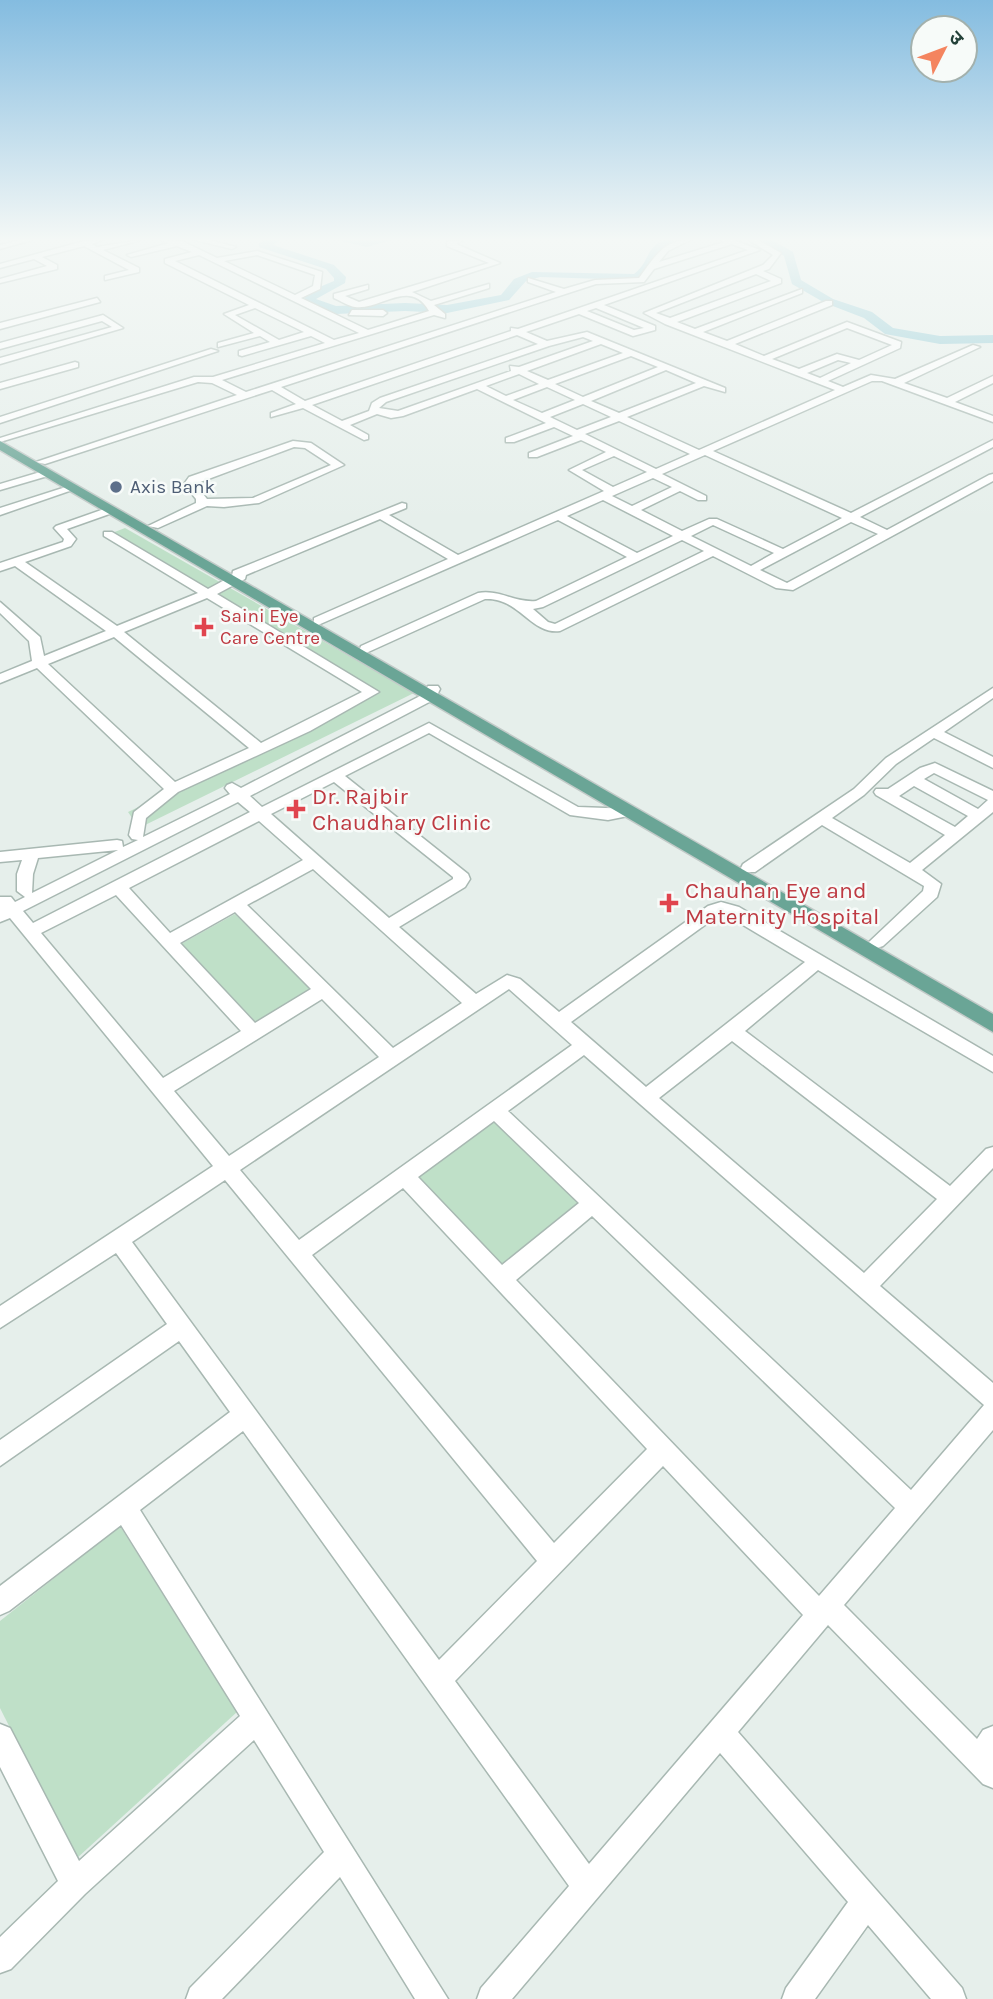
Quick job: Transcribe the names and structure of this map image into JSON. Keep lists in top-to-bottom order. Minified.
{"places":{"other":["Axis Bank"],"health":["Saini Eye Care Centre","Dr. Rajbir Chaudhary Clinic","Chauhan Eye and Maternity Hospital"]},"north":"top right"}
